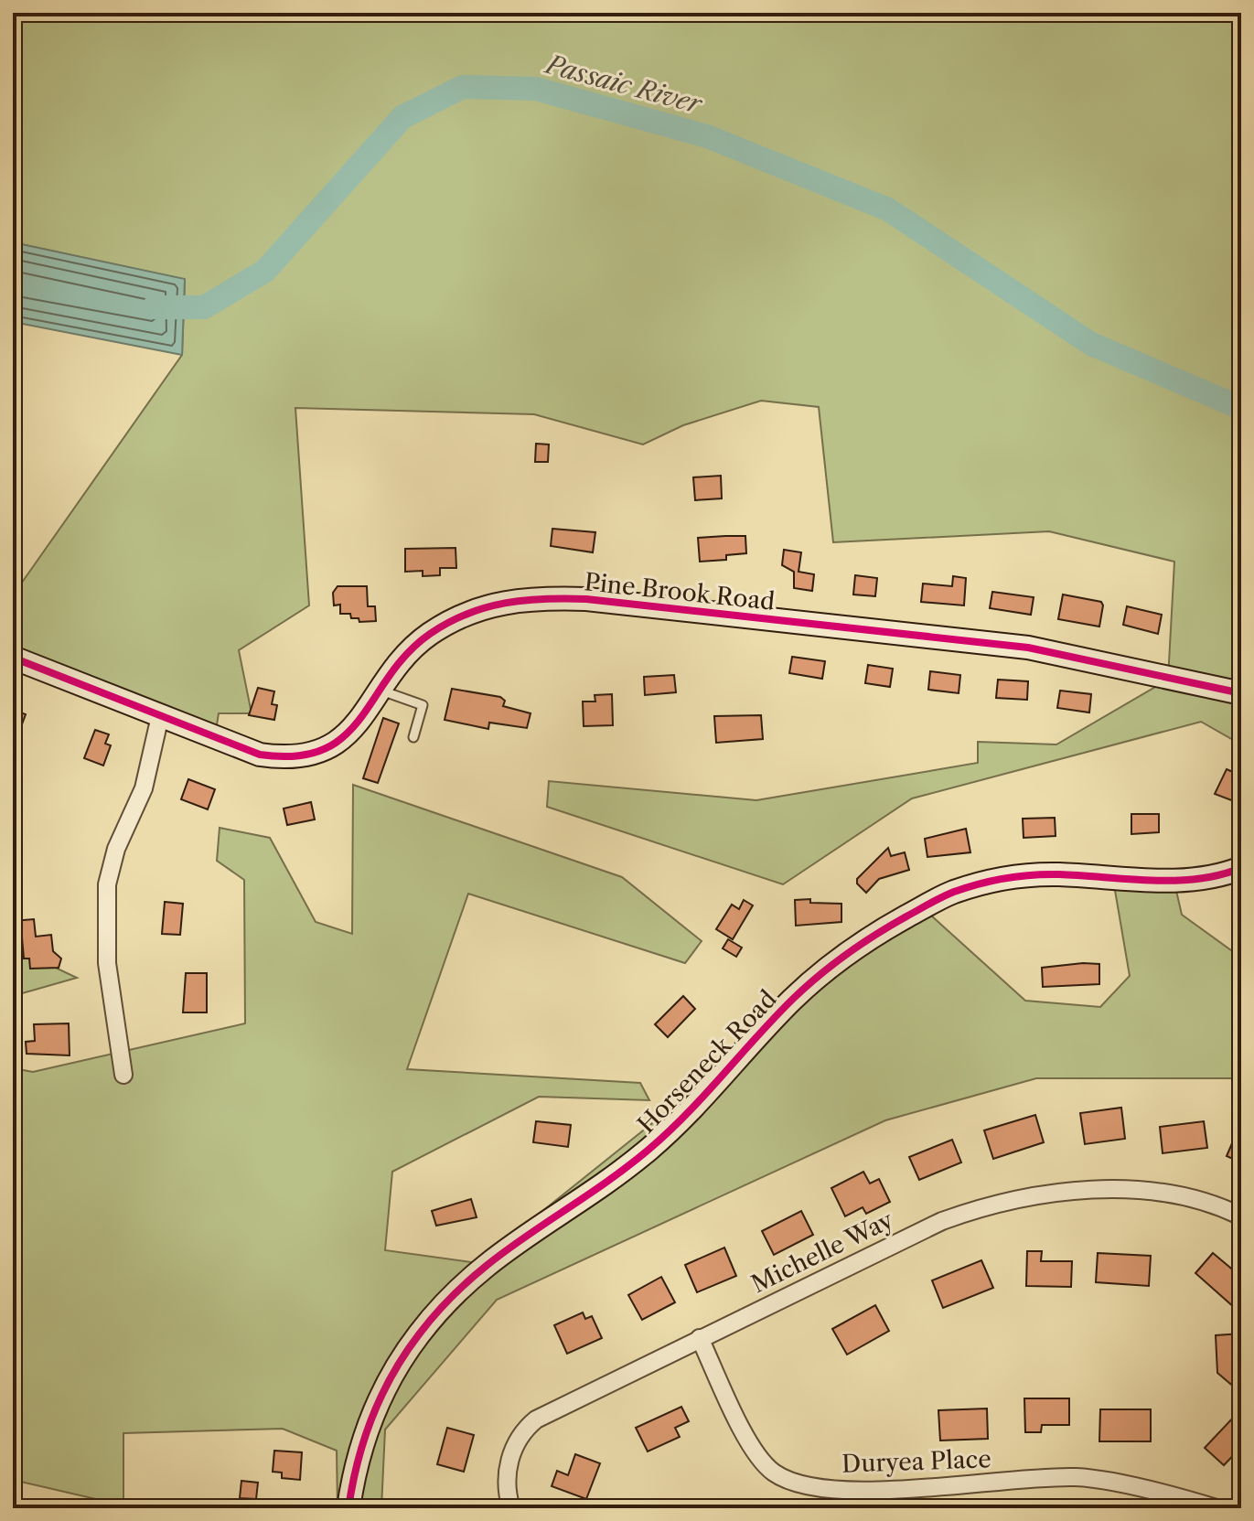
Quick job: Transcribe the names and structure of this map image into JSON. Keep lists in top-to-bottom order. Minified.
{"streets":{"street":["Pine Brook Road","Horseneck Road","Michelle Way","Duryea Place"]},"crossings":[["Michelle Way","Duryea Place"]],"water":["Passaic River"]}
